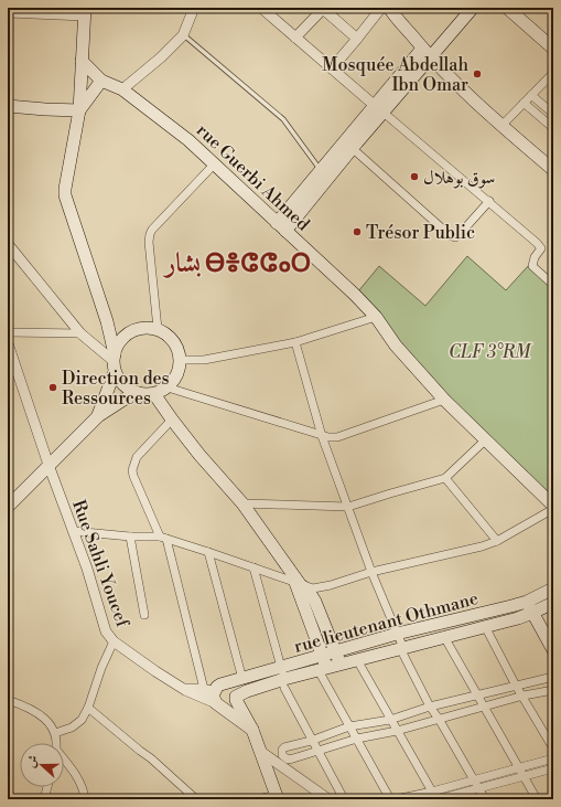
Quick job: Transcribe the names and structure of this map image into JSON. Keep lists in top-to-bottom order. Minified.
{"streets":{"main road":["rue Guerbi Ahmed","rue lieutenant Othmane"],"street":["Rue Sahli Youcef"]},"crossings":[["Rue Sahli Youcef","rue lieutenant Othmane"]],"districts":["بشار ⴱⴻⵛⵛⴰⵔ"],"parks":["CLF 3°RM"],"places":["Mosquée Abdellah Ibn Omar","سوق بوهلال","Trésor Public","Direction des Ressources"],"north":"left"}
